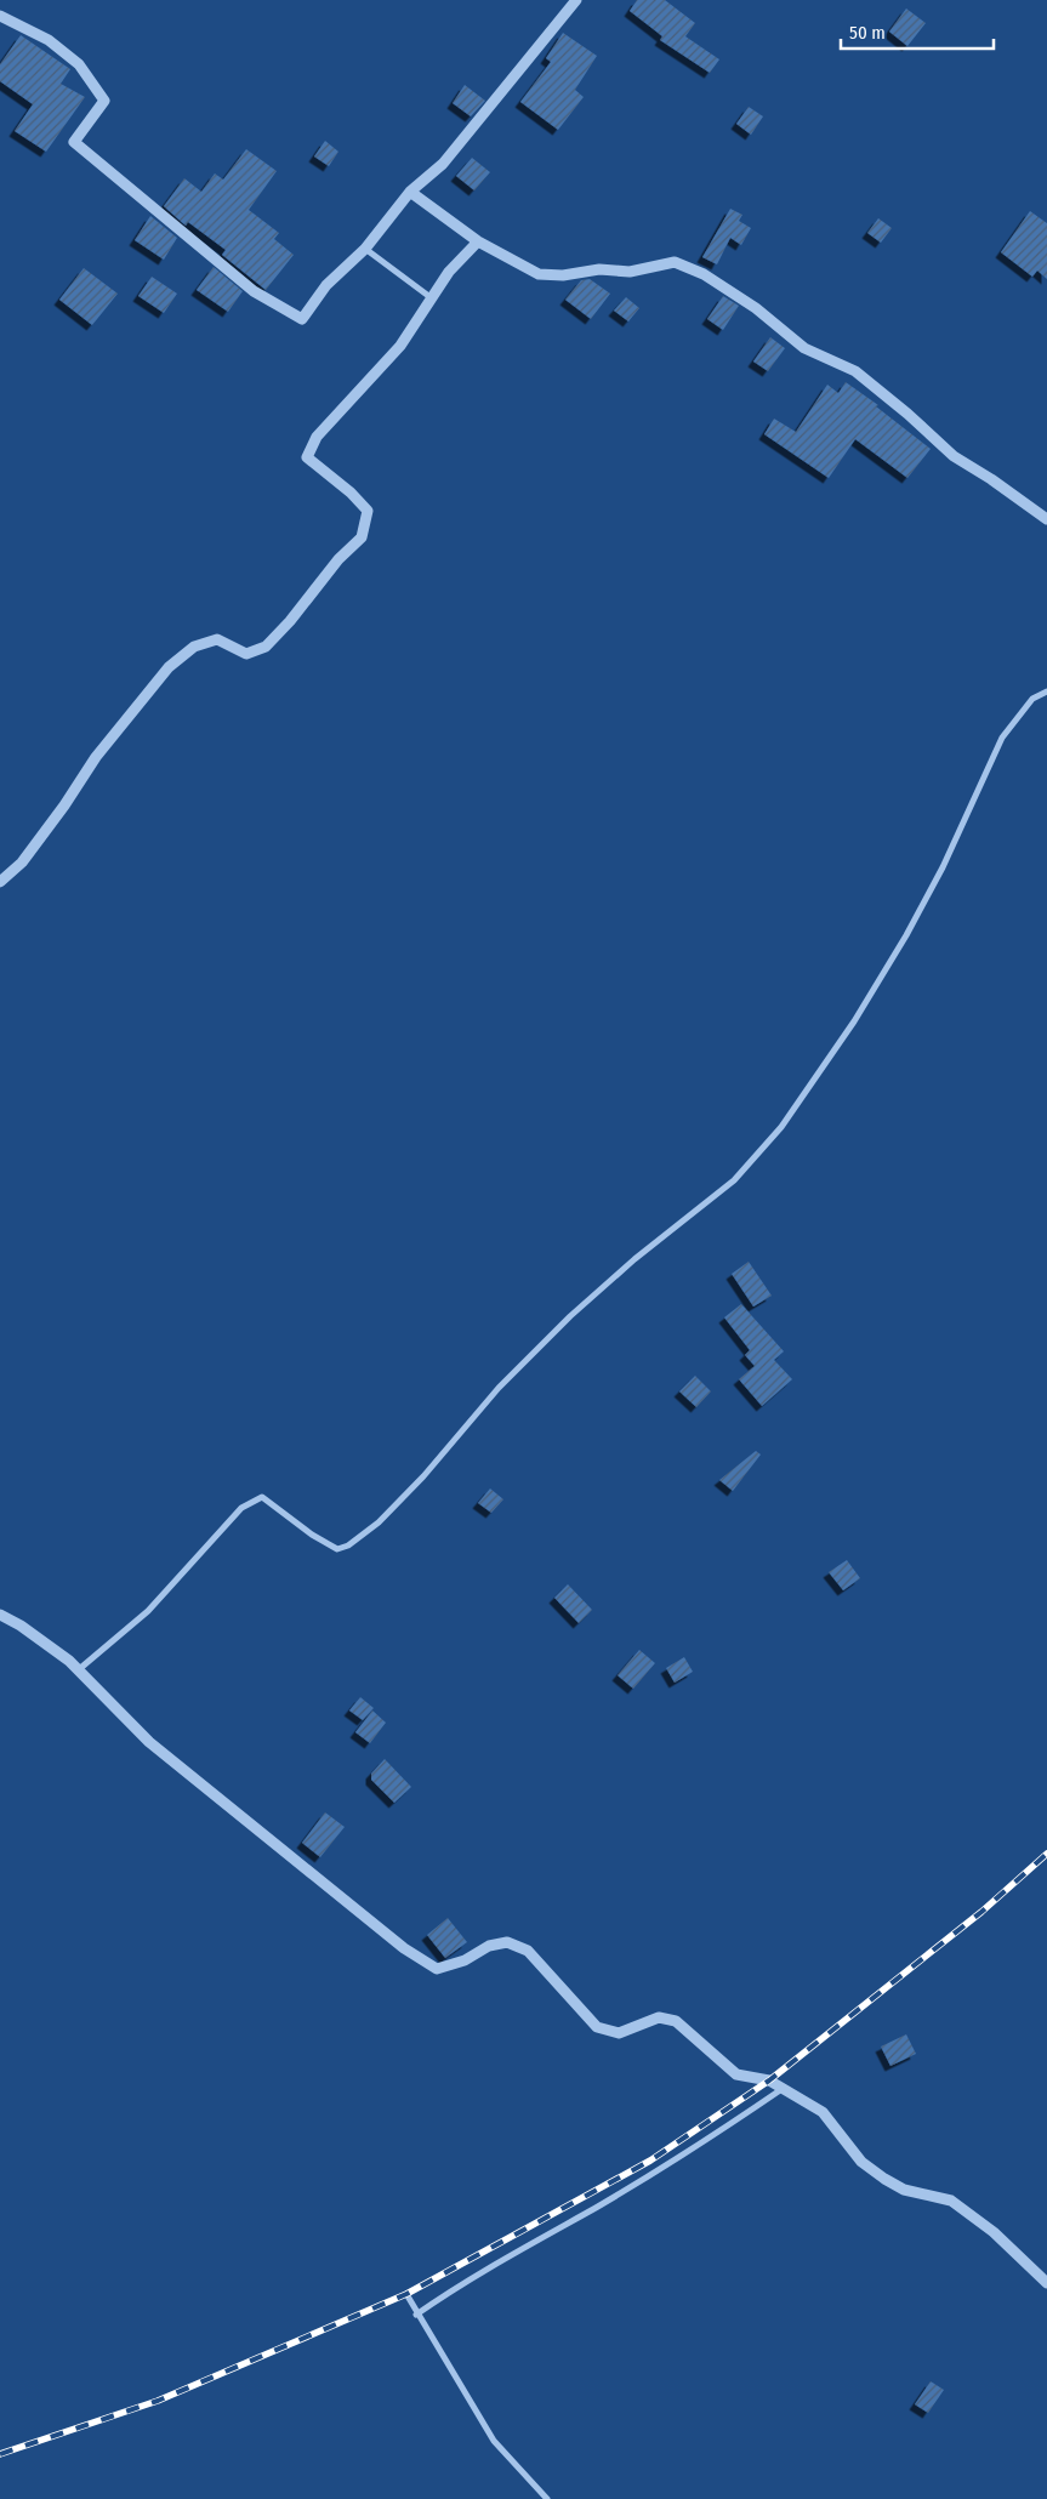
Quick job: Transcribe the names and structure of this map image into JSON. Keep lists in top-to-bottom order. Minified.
{"scale_bar":"50 m"}
